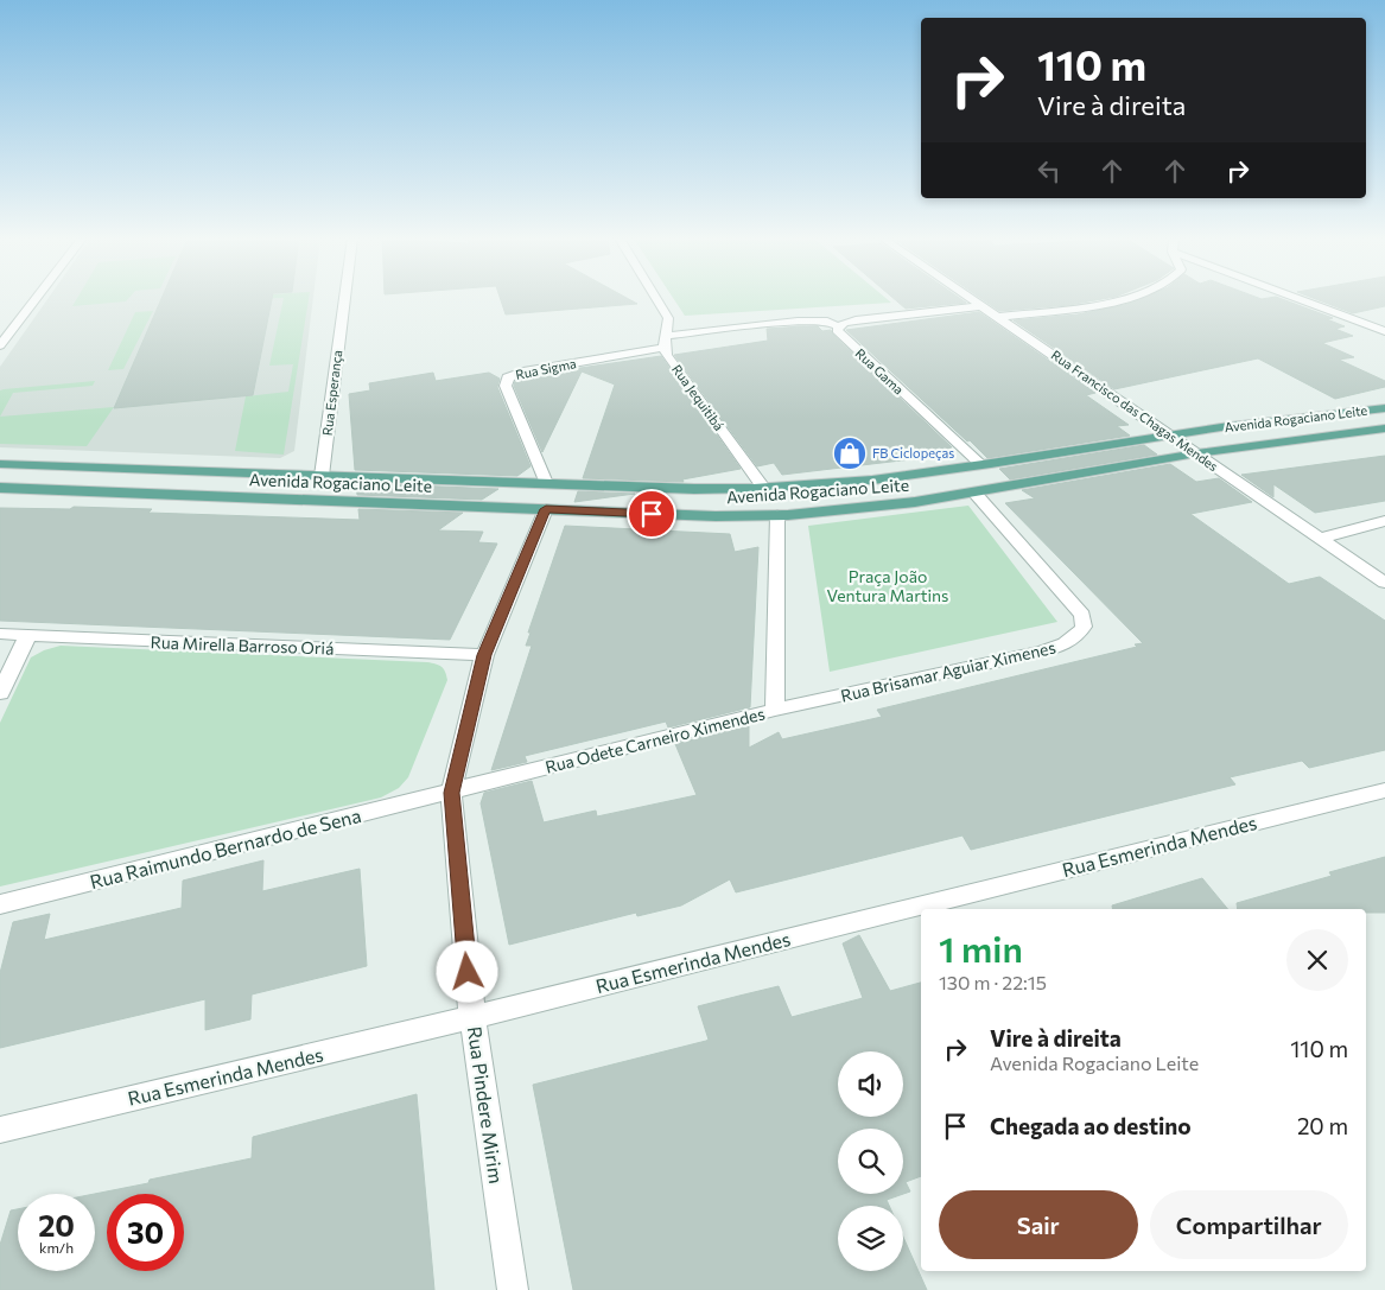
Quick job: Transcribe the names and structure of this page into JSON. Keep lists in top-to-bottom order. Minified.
{"streets":{"main road":["Avenida Rogaciano Leite"],"street":["Rua Sigma","Rua Gama","Rua Esperança","Rua Jequitibá","Rua Francisco das Chagas Mendes","Rua Mirella Barroso Oriá","Rua Brisamar Aguiar Ximenes","Rua Odete Carneiro Ximendes","Rua Esmerinda Mendes","Rua Raimundo Bernardo de Sena","Rua Pindere Mirim"]},"crossings":[["Rua Sigma","Rua Jequitibá"],["Rua Sigma","Avenida Rogaciano Leite"],["Rua Gama","Avenida Rogaciano Leite"],["Rua Esperança","Avenida Rogaciano Leite"],["Rua Jequitibá","Avenida Rogaciano Leite"],["Rua Francisco das Chagas Mendes","Avenida Rogaciano Leite"],["Avenida Rogaciano Leite","Rua Brisamar Aguiar Ximenes"],["Avenida Rogaciano Leite","Rua Odete Carneiro Ximendes"],["Avenida Rogaciano Leite","Rua Pindere Mirim"],["Rua Mirella Barroso Oriá","Rua Pindere Mirim"],["Rua Brisamar Aguiar Ximenes","Rua Odete Carneiro Ximendes"],["Rua Odete Carneiro Ximendes","Rua Raimundo Bernardo de Sena"],["Rua Odete Carneiro Ximendes","Rua Pindere Mirim"],["Rua Esmerinda Mendes","Rua Pindere Mirim"],["Rua Raimundo Bernardo de Sena","Rua Pindere Mirim"]],"parks":["Praça João Ventura Martins"],"places":{"shop":["FB Ciclopeças"]},"page":{"turn":["110 m","Vire à direita"],"heading":["1 min","130 m · 22:15"],"list":[{"name":"Vire à direita","note":"Avenida Rogaciano Leite","value":"110 m"},{"name":"Chegada ao destino","value":"20 m"}],"buttons":["Sair","Compartilhar"],"speed":"20 km/h","limit":"30"}}
